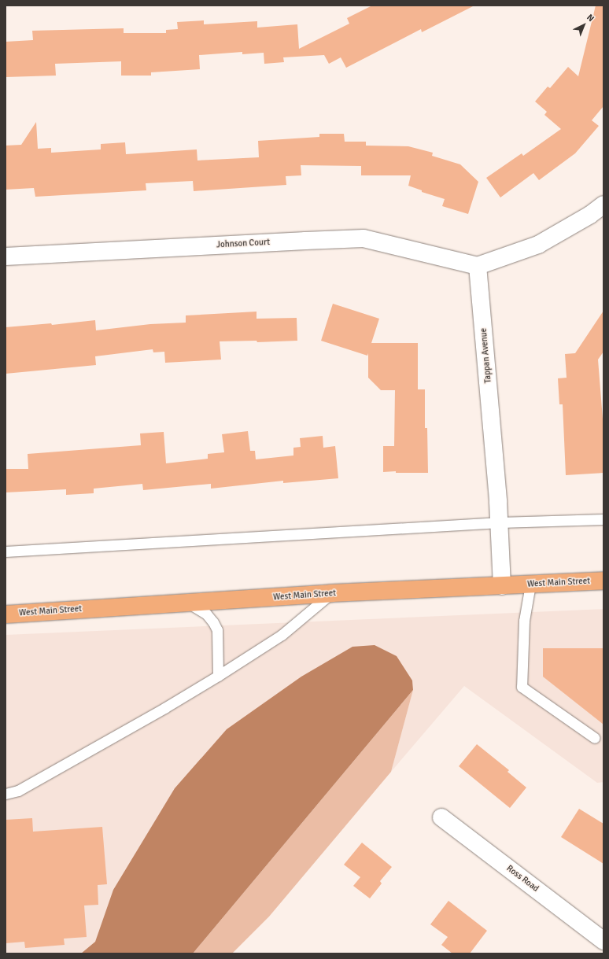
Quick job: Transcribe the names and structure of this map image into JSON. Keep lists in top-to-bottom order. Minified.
{"streets":{"main road":["West Main Street"],"street":["Johnson Court","Tappan Avenue","Ross Road"]},"crossings":[["Johnson Court","Tappan Avenue"],["Tappan Avenue","West Main Street"]],"north":"top right"}
